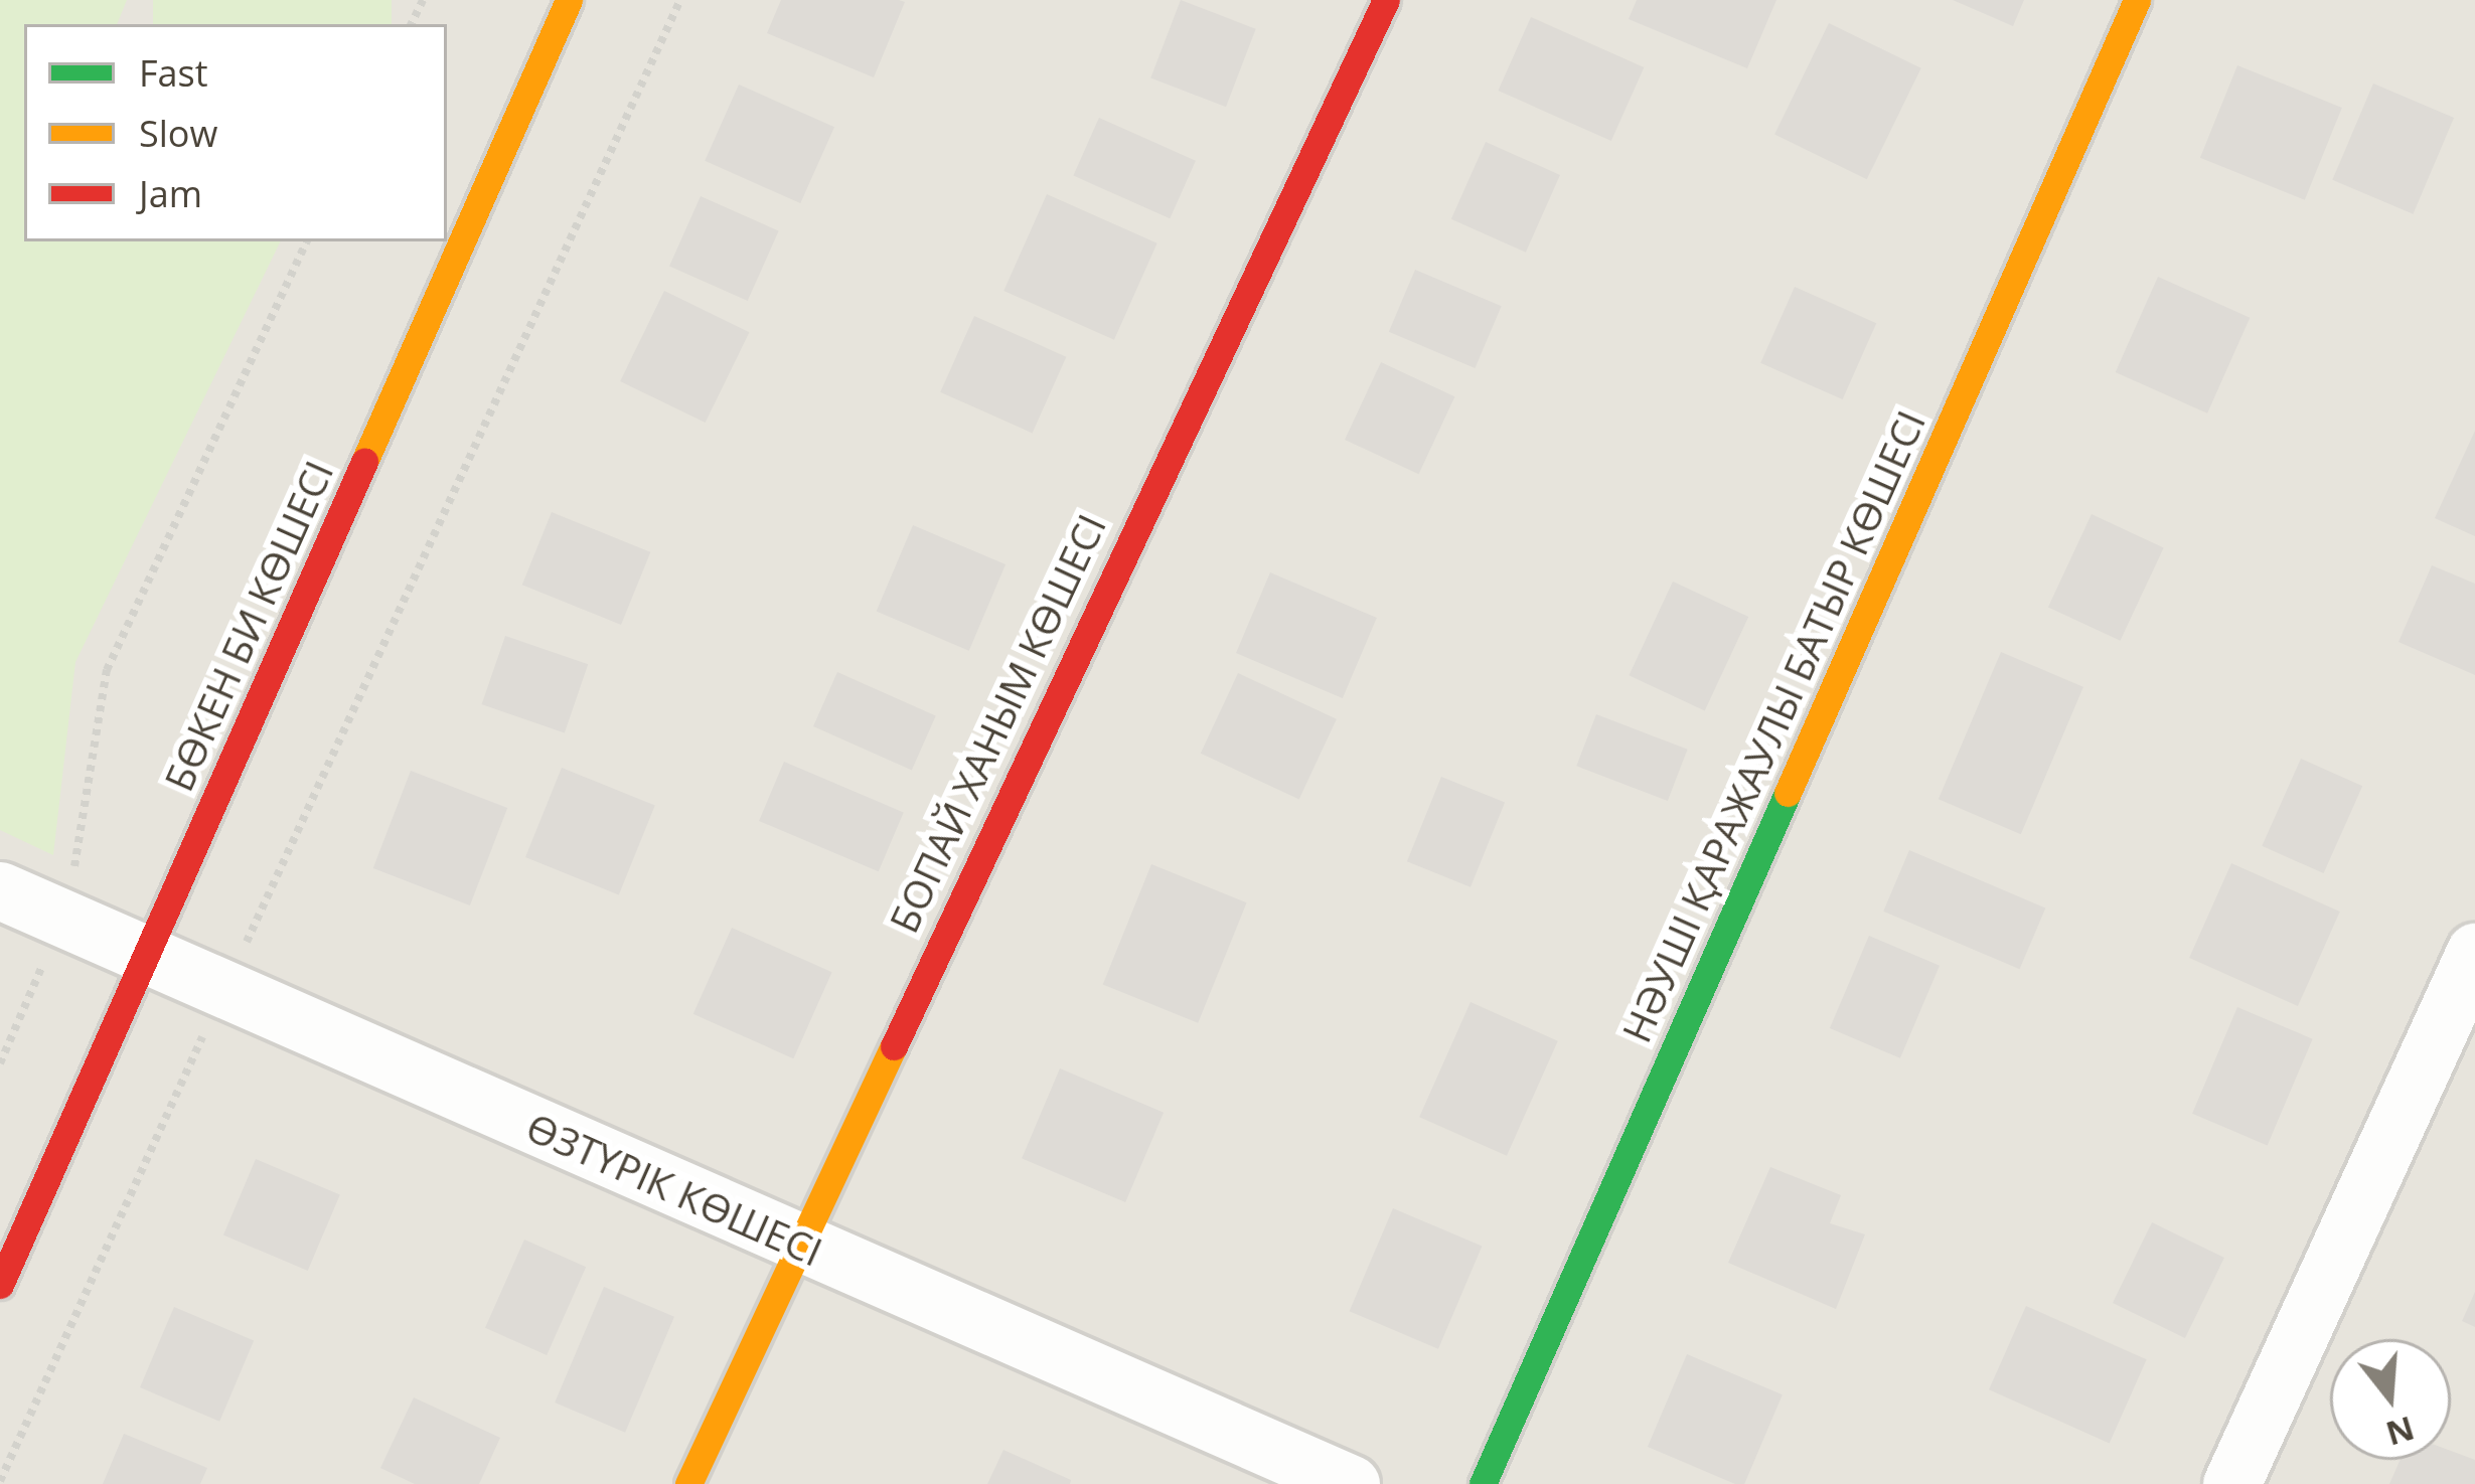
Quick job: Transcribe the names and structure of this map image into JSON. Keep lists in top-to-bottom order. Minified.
{"streets":{"street":["БӨКЕН БИ КӨШЕСІ","БОПАЙ ХАНЫМ КӨШЕСІ","НӘУШІ ҚАРАЖАУЛЫ БАТЫР КӨШЕСІ","ӨЗТҮРІК КӨШЕСІ"]},"crossings":[["БӨКЕН БИ КӨШЕСІ","ӨЗТҮРІК КӨШЕСІ"],["БОПАЙ ХАНЫМ КӨШЕСІ","ӨЗТҮРІК КӨШЕСІ"]],"legend":["Fast","Slow","Jam"],"north":"bottom"}
